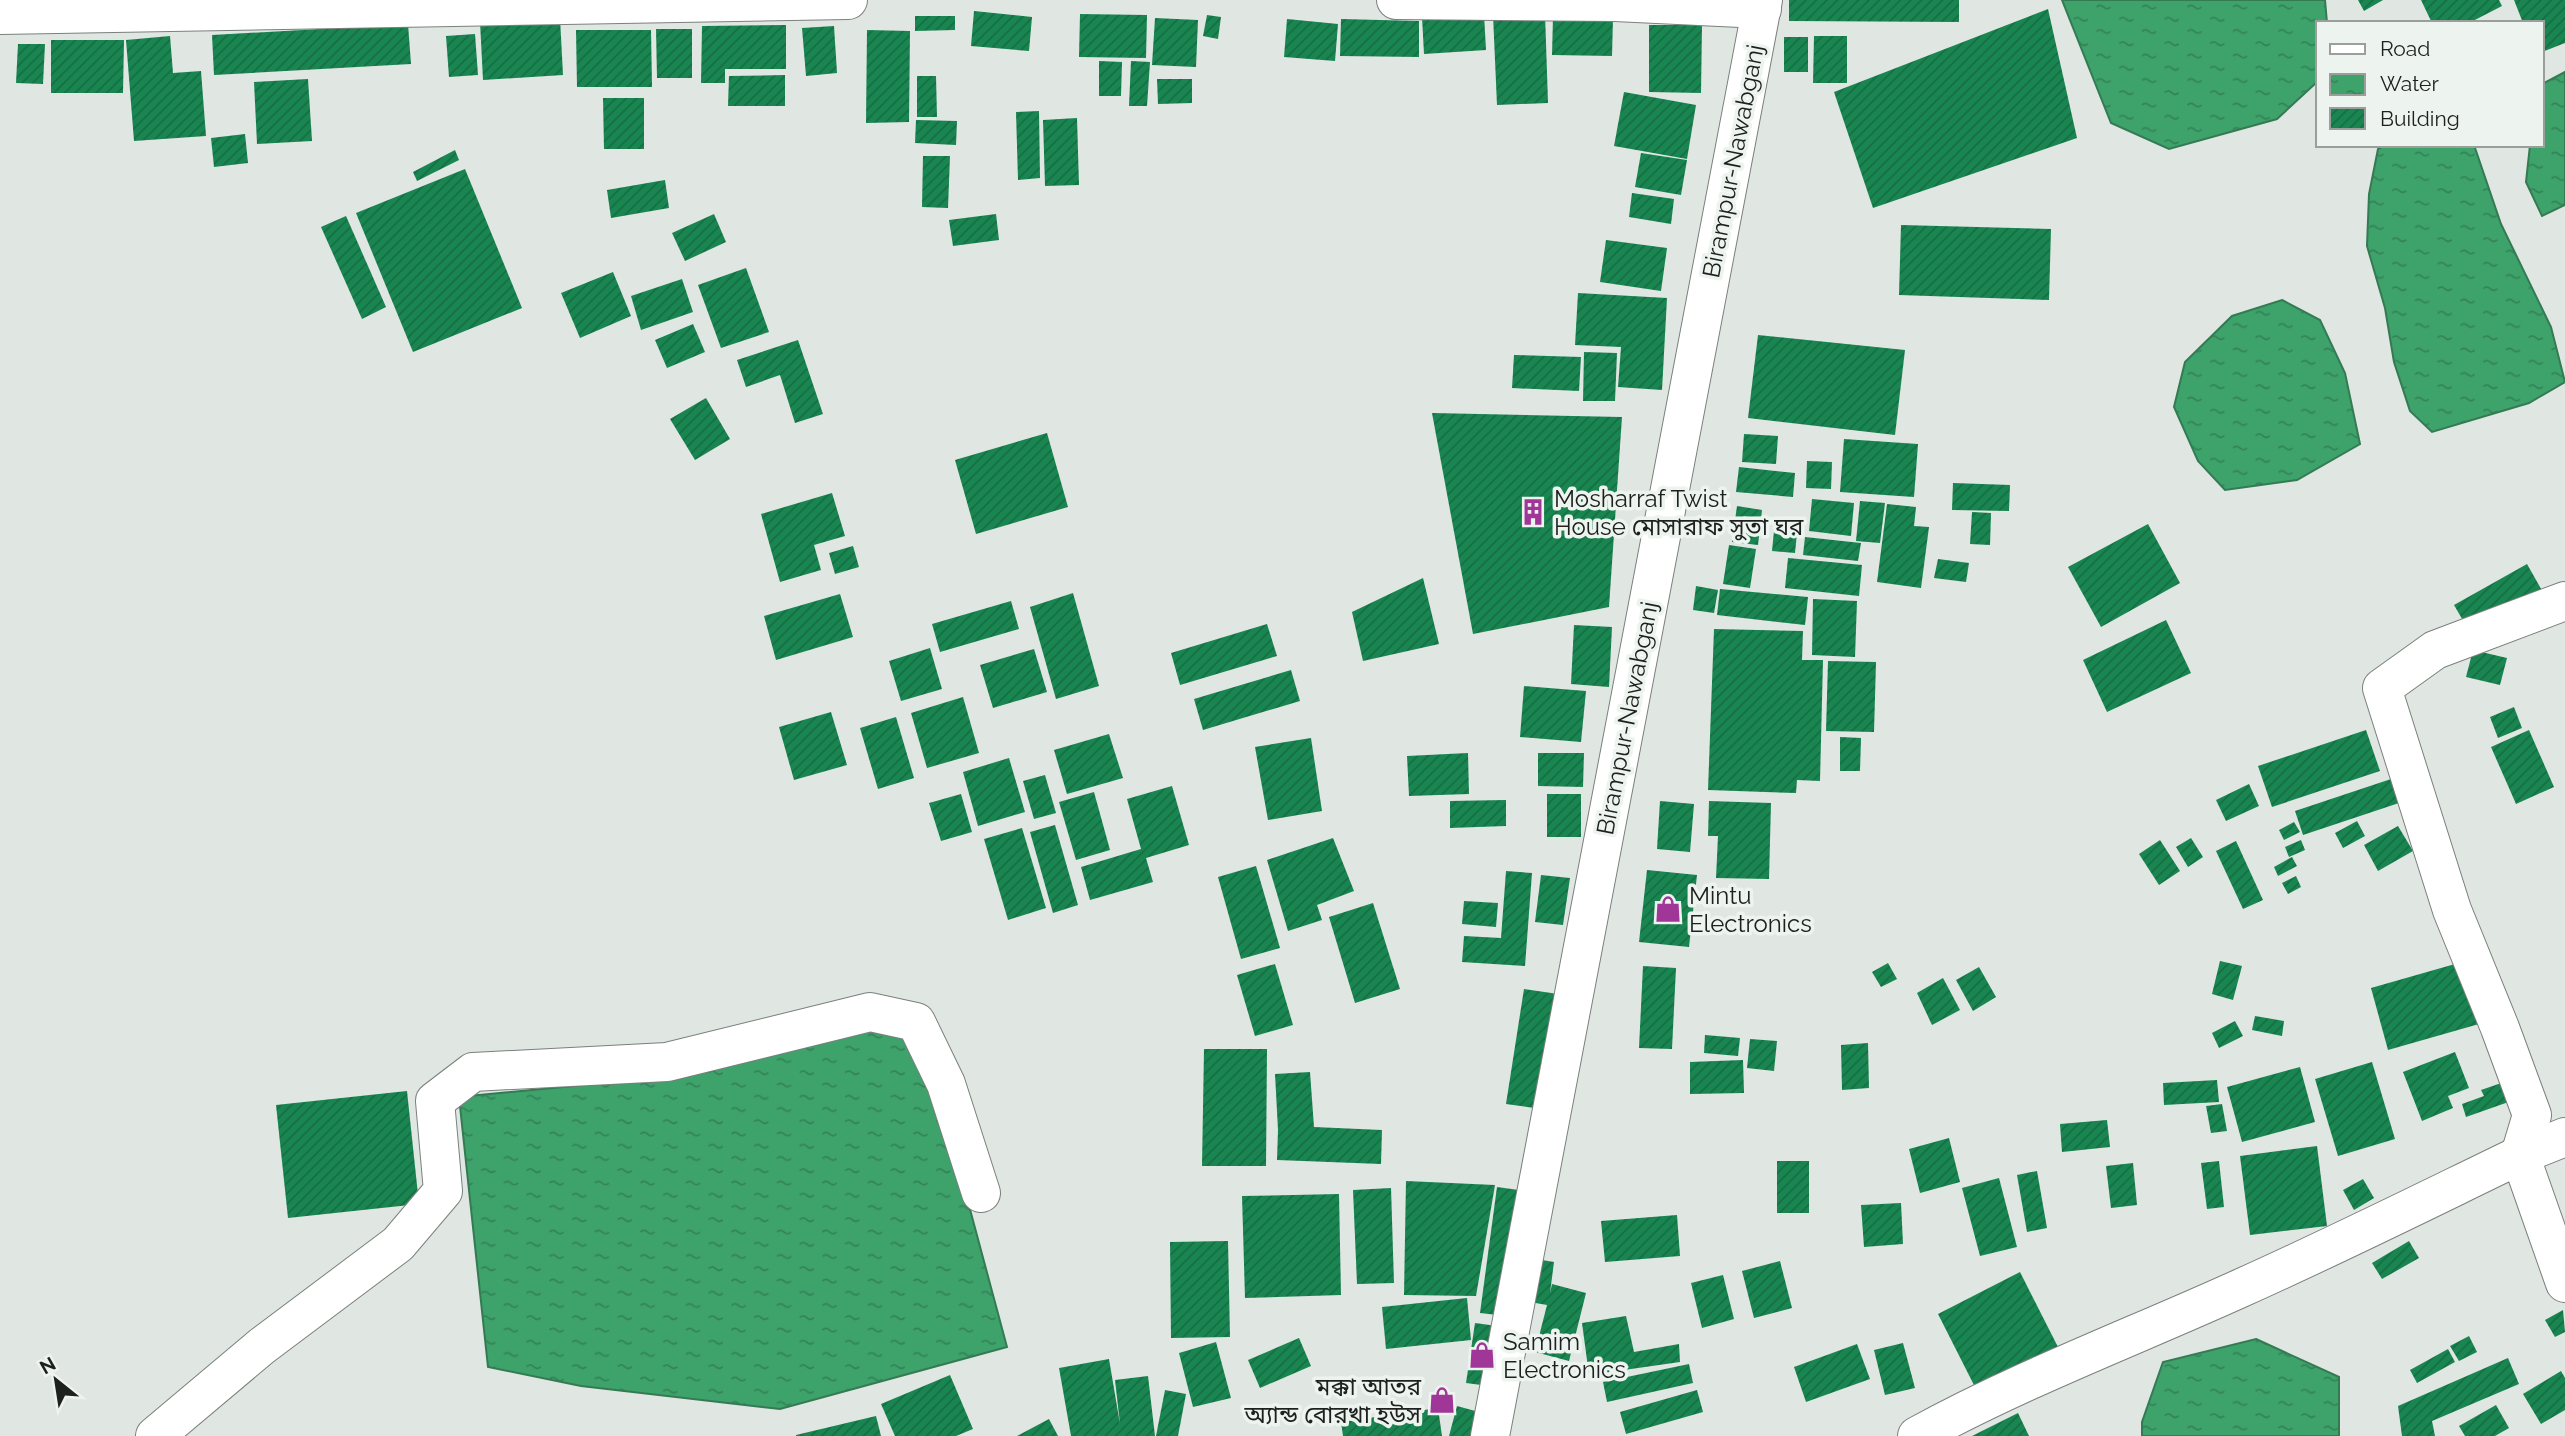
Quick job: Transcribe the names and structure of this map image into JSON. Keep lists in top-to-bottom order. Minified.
{"streets":{"street":["Birampur-Nawabganj"]},"places":{"building":["Mosharraf Twist House মোসারাফ সুতা ঘর"],"shop":["Mintu Electronics","Samim Electronics","মক্কা আতর অ্যান্ড বোরখা হউস"]},"legend":["Road","Water","Building"],"north":"top left"}
